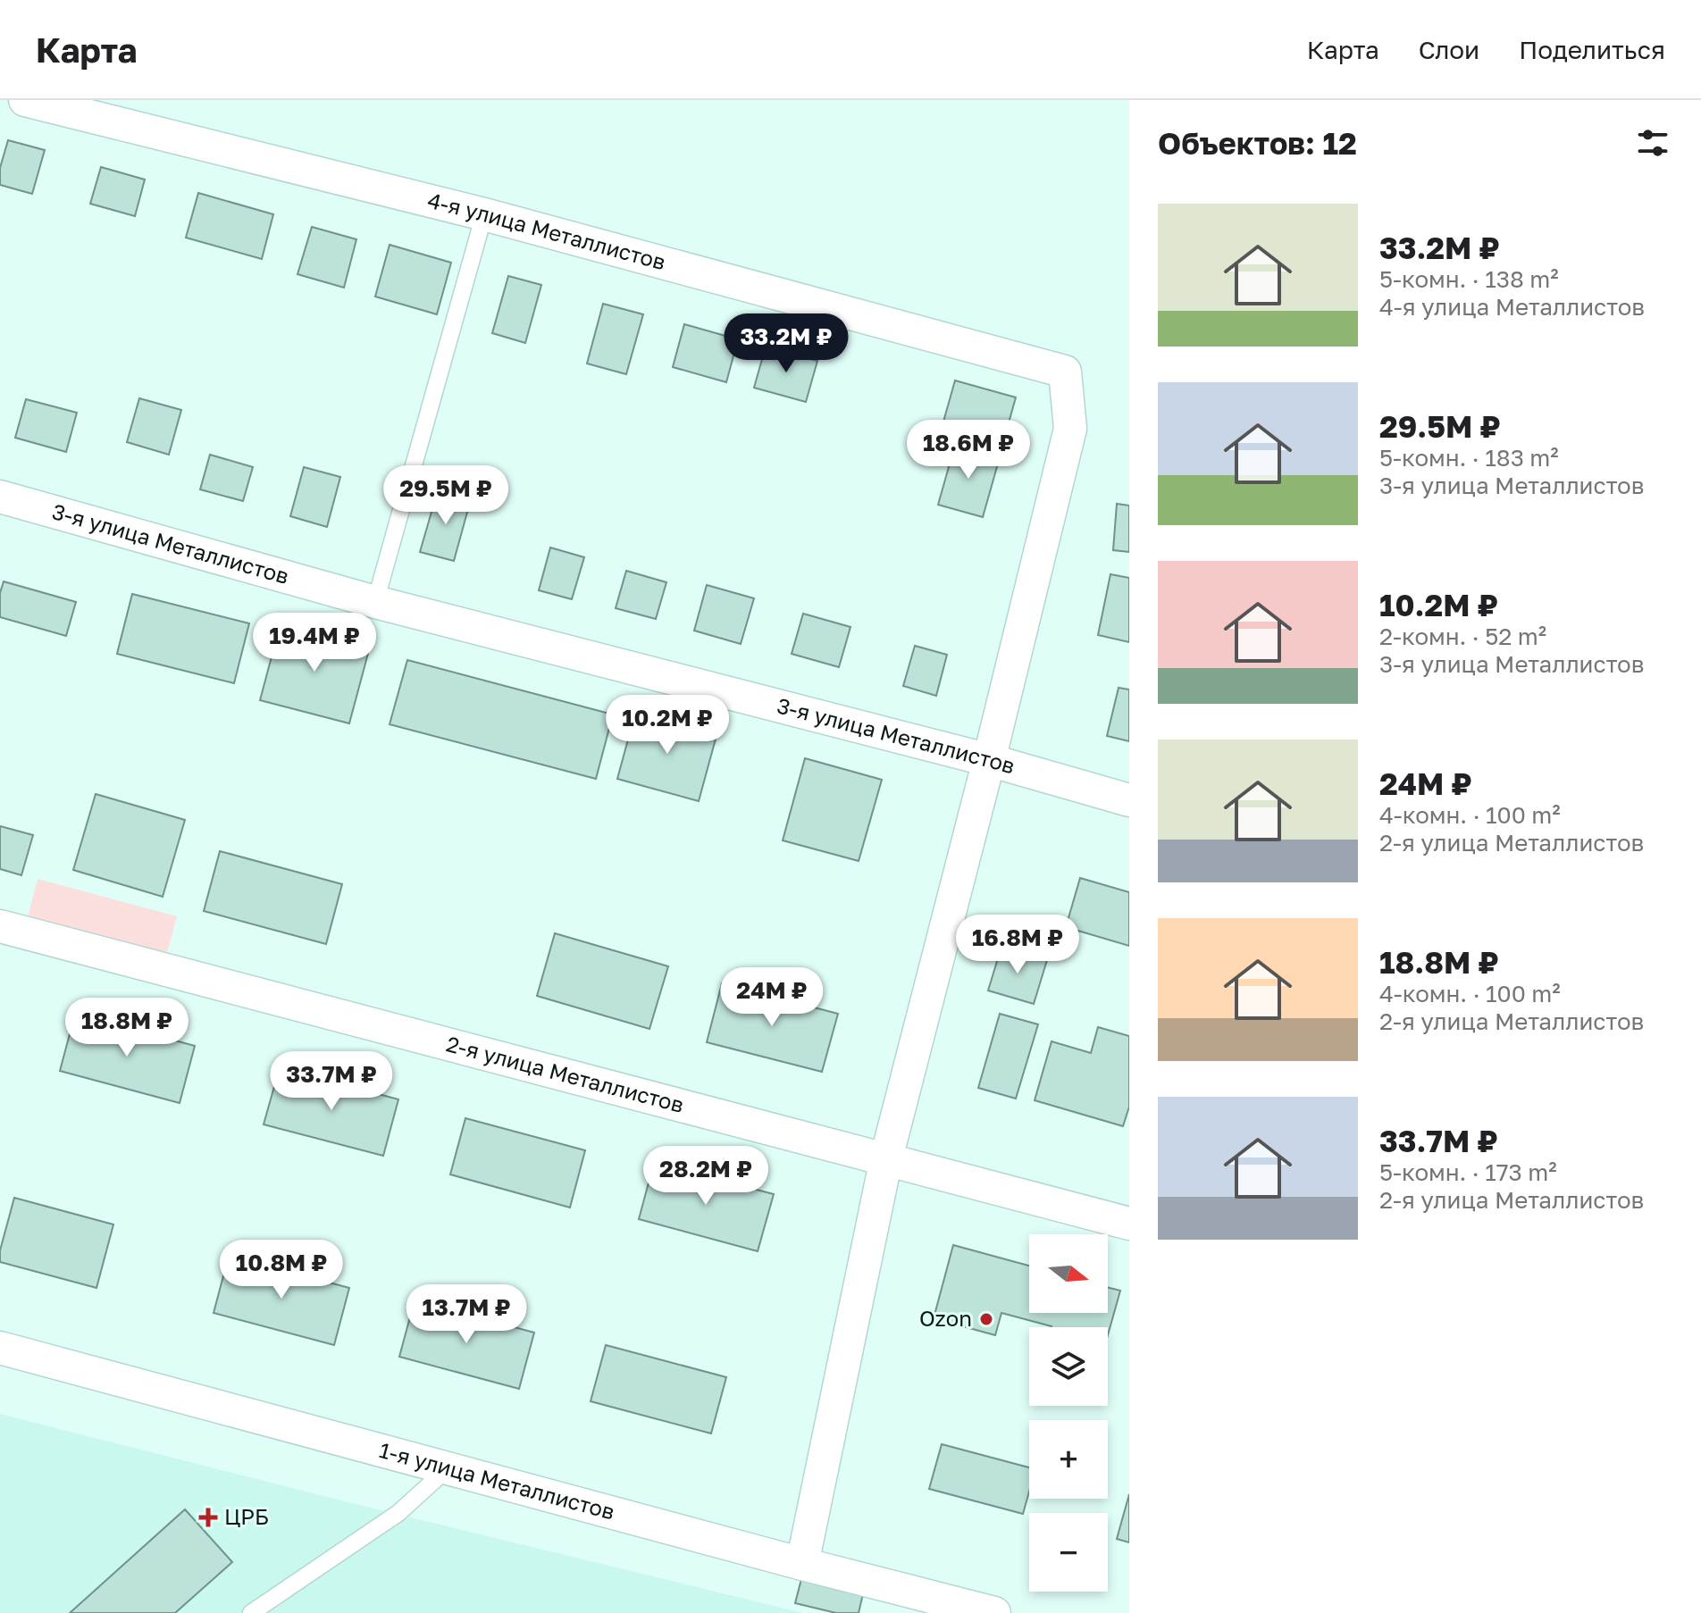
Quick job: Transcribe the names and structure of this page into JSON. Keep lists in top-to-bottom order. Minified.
{"streets":{"street":["4-я улица Металлистов","3-я улица Металлистов","2-я улица Металлистов","1-я улица Металлистов"]},"crossings":[["4-я улица Металлистов","3-я улица Металлистов"]],"places":{"other":["Ozon"],"health":["ЦРБ"]},"north":"right","page":{"header":"Карта","nav":["Карта","Слои","Поделиться"],"heading":"Объектов: 12","list":[{"name":"33.2M ₽","note":"5-комн. · 138 m² · 4-я улица Металлистов"},{"name":"29.5M ₽","note":"5-комн. · 183 m² · 3-я улица Металлистов"},{"name":"10.2M ₽","note":"2-комн. · 52 m² · 3-я улица Металлистов"},{"name":"24M ₽","note":"4-комн. · 100 m² · 2-я улица Металлистов"},{"name":"18.8M ₽","note":"4-комн. · 100 m² · 2-я улица Металлистов"},{"name":"33.7M ₽","note":"5-комн. · 173 m² · 2-я улица Металлистов"}],"price":["33.2M ₽","18.6M ₽","29.5M ₽","19.4M ₽","10.2M ₽","16.8M ₽","24M ₽","18.8M ₽","33.7M ₽","28.2M ₽","10.8M ₽","13.7M ₽"],"map_buttons":["+","−"]}}
